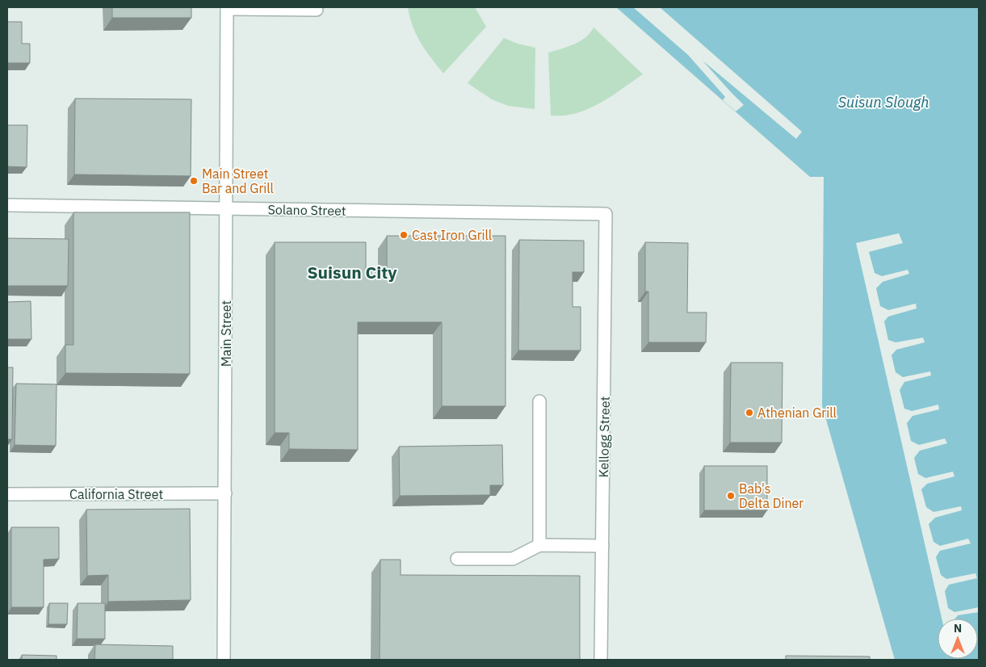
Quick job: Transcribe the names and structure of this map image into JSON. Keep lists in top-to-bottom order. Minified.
{"streets":{"street":["Solano Street","Main Street","Kellogg Street","California Street"]},"crossings":[["Solano Street","Main Street"],["Solano Street","Kellogg Street"],["Main Street","California Street"]],"districts":["Suisun City"],"water":["Suisun Slough"],"places":["Main Street Bar and Grill","Cast Iron Grill","Athenian Grill","Bab's Delta Diner"],"north":"top"}
